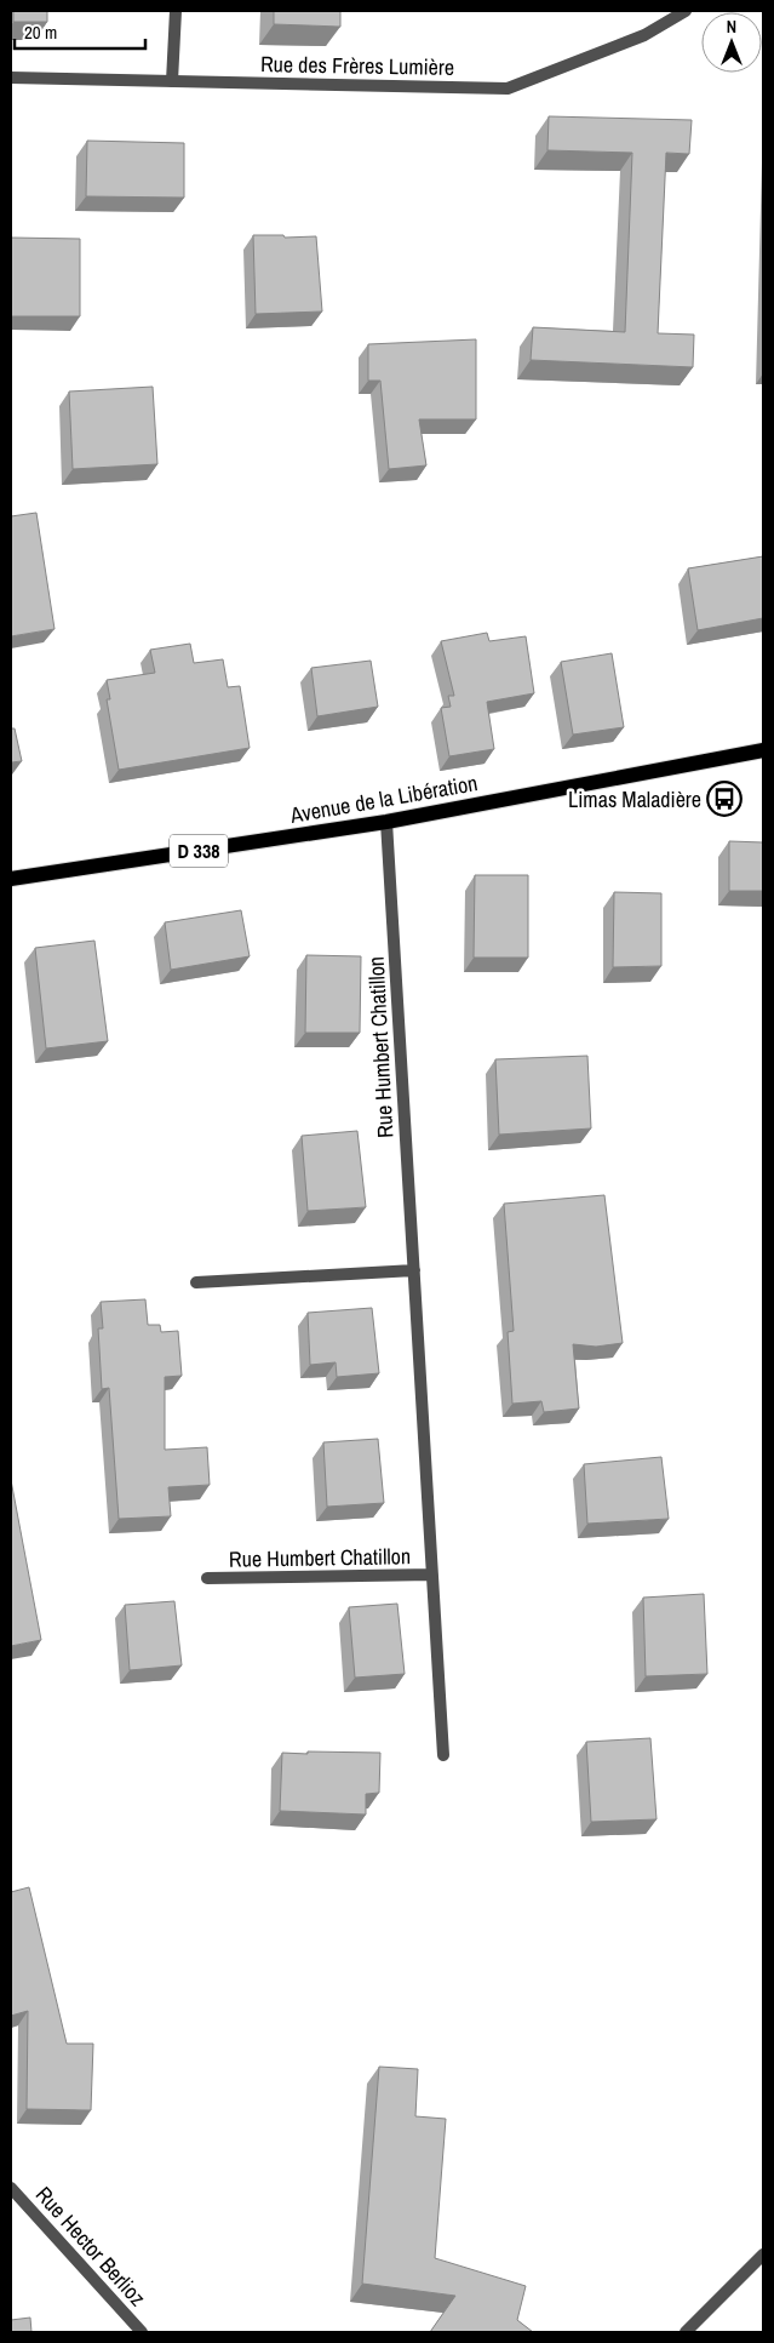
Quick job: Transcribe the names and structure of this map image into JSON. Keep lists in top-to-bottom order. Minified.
{"streets":{"main road":["Avenue de la Libération","D 338"],"street":["Rue des Frères Lumière","Rue Humbert Chatillon","Rue Hector Berlioz"]},"crossings":[["Avenue de la Libération","Rue Humbert Chatillon"]],"places":{"bus stop":["Limas Maladière"]},"scale_bar":"20 m","north":"top"}
